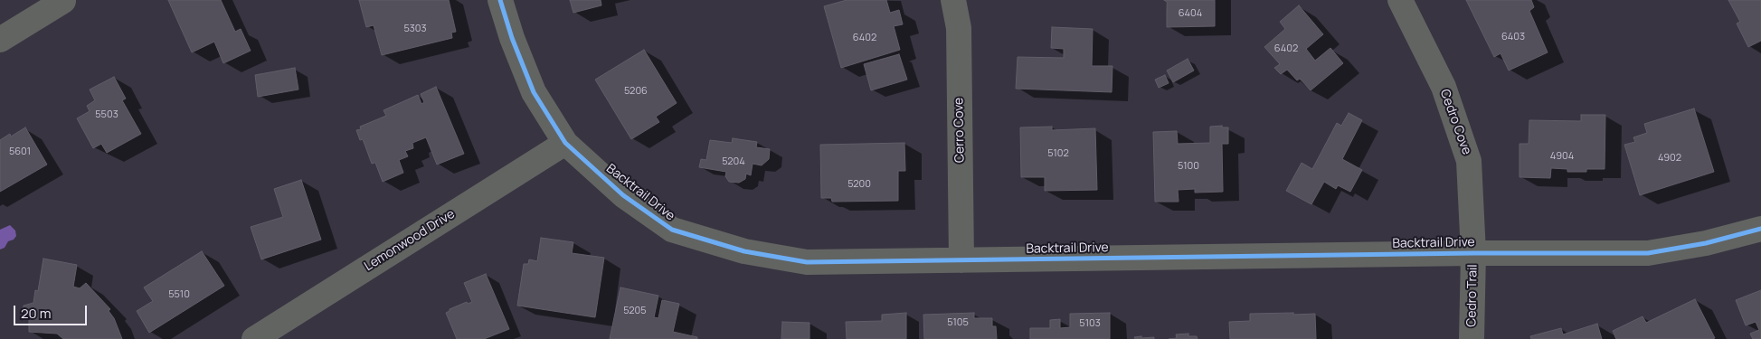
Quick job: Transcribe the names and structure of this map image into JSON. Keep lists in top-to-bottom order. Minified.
{"streets":{"street":["Cedro Cove","Cerro Cove","Backtrail Drive","Lemonwood Drive","Cedro Trail"]},"crossings":[["Cedro Cove","Backtrail Drive"],["Cedro Cove","Cedro Trail"],["Cerro Cove","Backtrail Drive"],["Backtrail Drive","Lemonwood Drive"],["Backtrail Drive","Cedro Trail"]],"house_numbers":["6404","5303","6403","6402","6402","5206","5503","5601","5102","4904","4902","5204","5100","5200","5510","5205","5105","5103"],"scale_bar":"20 m"}
